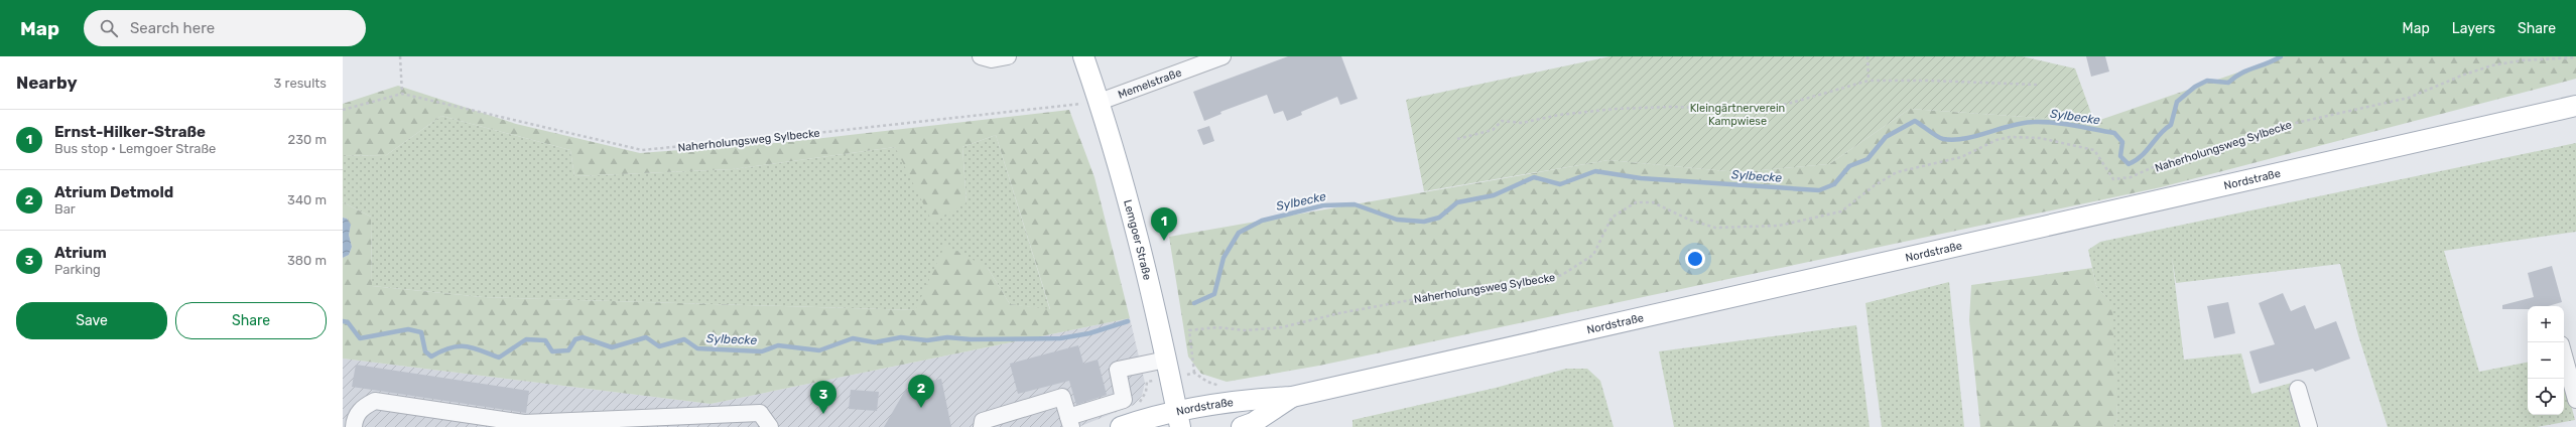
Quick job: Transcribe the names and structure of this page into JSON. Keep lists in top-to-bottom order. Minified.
{"streets":{"main road":["Nordstraße","Lemgoer Straße"],"street":["Memelstraße"],"path":["Naherholungsweg Sylbecke"]},"crossings":[["Memelstraße","Naherholungsweg Sylbecke"],["Memelstraße","Lemgoer Straße"],["Naherholungsweg Sylbecke","Lemgoer Straße"],["Nordstraße","Lemgoer Straße"]],"water":["Sylbecke"],"parks":["Kleingärtnerverein Kampwiese"],"page":{"header":"Map","search":"Search here","nav":["Map","Layers","Share"],"heading":["Nearby","3 results"],"list":[{"mark":"1","name":"Ernst-Hilker-Straße","note":"Bus stop · Lemgoer Straße","value":"230 m"},{"mark":"2","name":"Atrium Detmold","note":"Bar","value":"340 m"},{"mark":"3","name":"Atrium","note":"Parking","value":"380 m"}],"pins":["1","2","3"],"buttons":["Save","Share"],"map_buttons":["+","−"]}}
